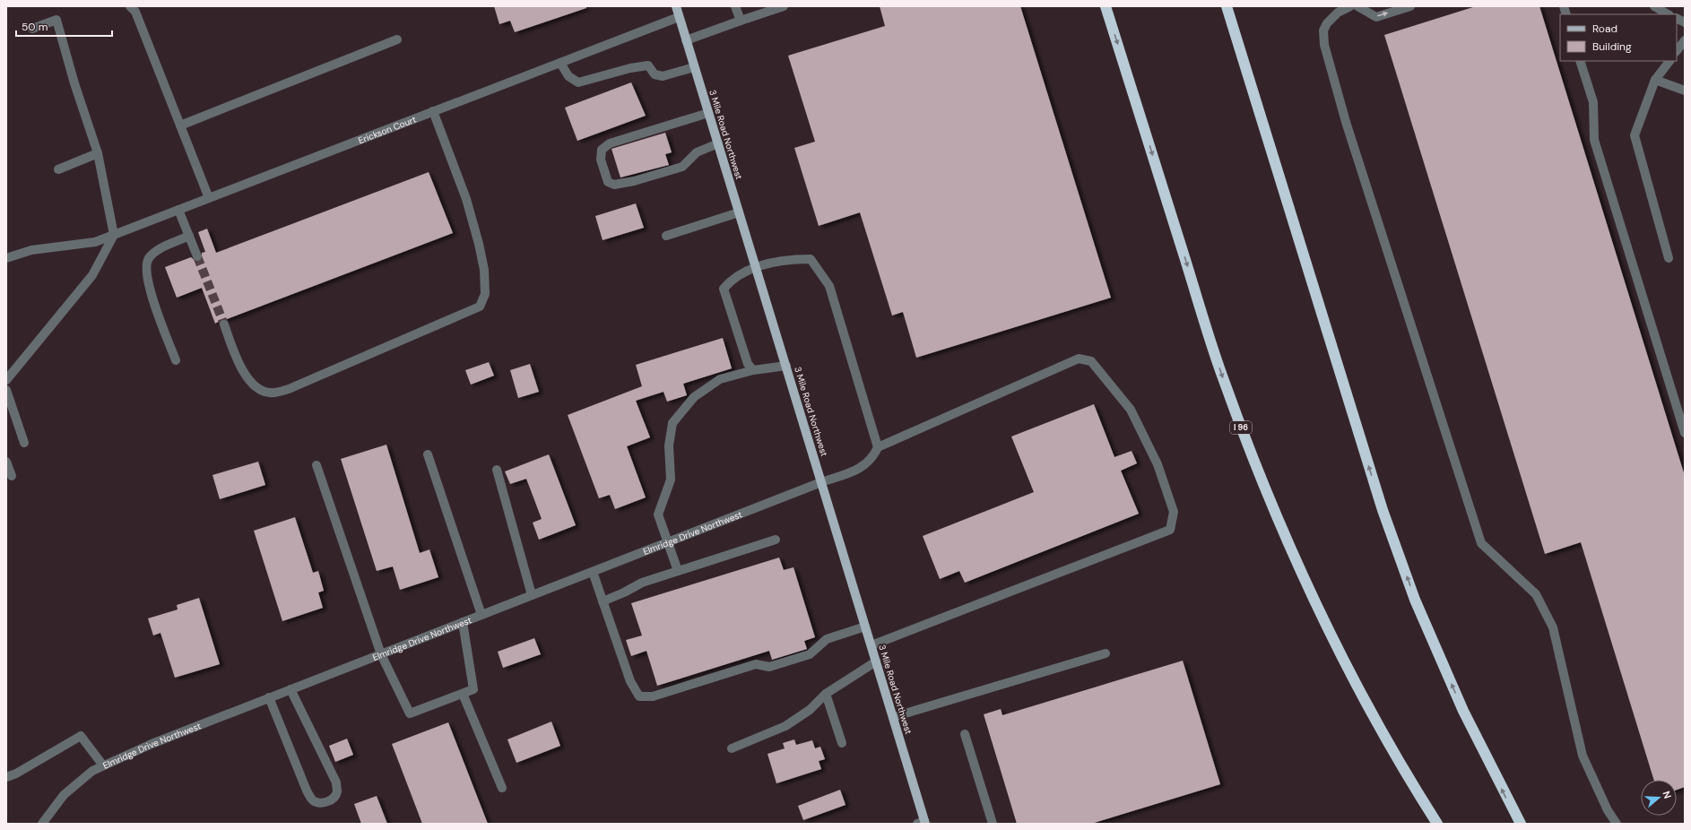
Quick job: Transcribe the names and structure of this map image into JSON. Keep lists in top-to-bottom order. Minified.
{"streets":{"highway":["I 96"],"main road":["3 Mile Road Northwest"],"street":["Erickson Court","Elmridge Drive Northwest"]},"crossings":[["Erickson Court","3 Mile Road Northwest"],["3 Mile Road Northwest","Elmridge Drive Northwest"]],"legend":["Road","Building"],"scale_bar":"50 m","north":"right"}
